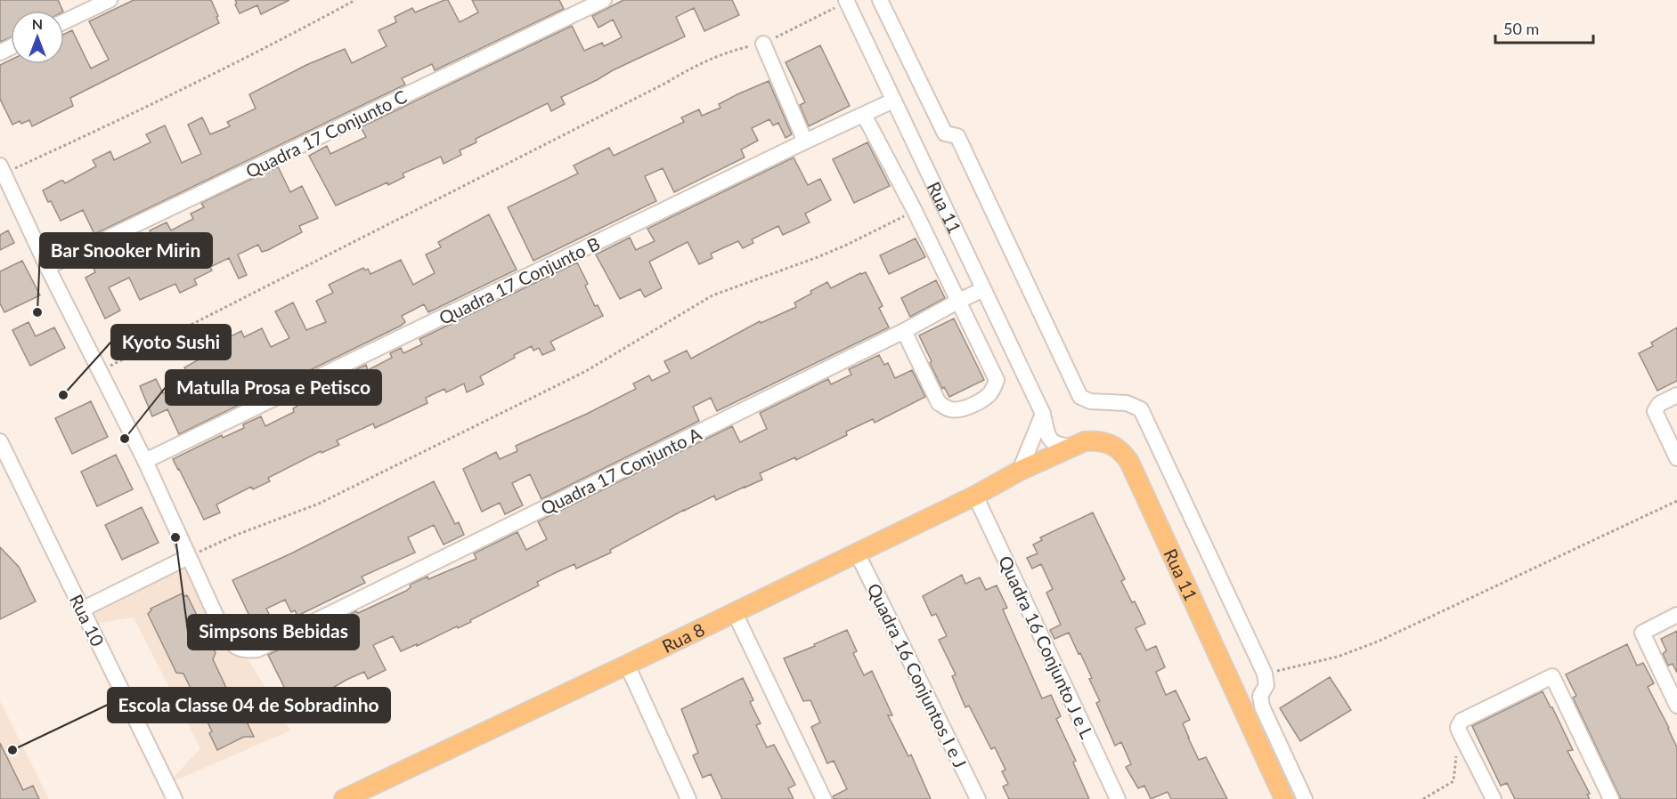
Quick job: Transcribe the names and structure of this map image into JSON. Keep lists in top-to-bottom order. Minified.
{"streets":{"main road":["Rua 11","Rua 8"],"street":["Quadra 17 Conjunto C","Quadra 17 Conjunto B","Quadra 17 Conjunto A","Rua 10","Quadra 16 Conjunto J e L","Quadra 16 Conjuntos I e J"]},"crossings":[["Rua 11","Quadra 17 Conjunto B"],["Rua 11","Quadra 17 Conjunto A"],["Rua 11","Rua 8"],["Rua 8","Quadra 16 Conjunto J e L"],["Rua 8","Quadra 16 Conjuntos I e J"]],"places":["Bar Snooker Mirin","Kyoto Sushi","Matulla Prosa e Petisco","Simpsons Bebidas","Escola Classe 04 de Sobradinho"],"scale_bar":"50 m","north":"top"}
